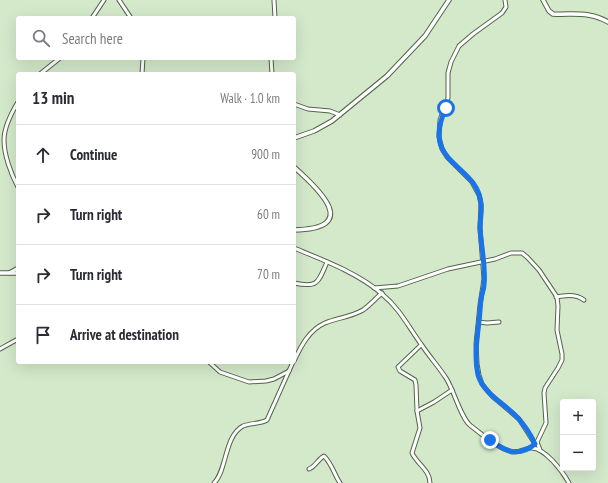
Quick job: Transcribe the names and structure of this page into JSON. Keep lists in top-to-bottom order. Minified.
{"page":{"search":"Search here","heading":["13 min","Walk · 1.0 km"],"list":[["Continue","900 m"],["Turn right","60 m"],["Turn right","70 m"],"Arrive at destination"],"map_buttons":["+","−"]}}
